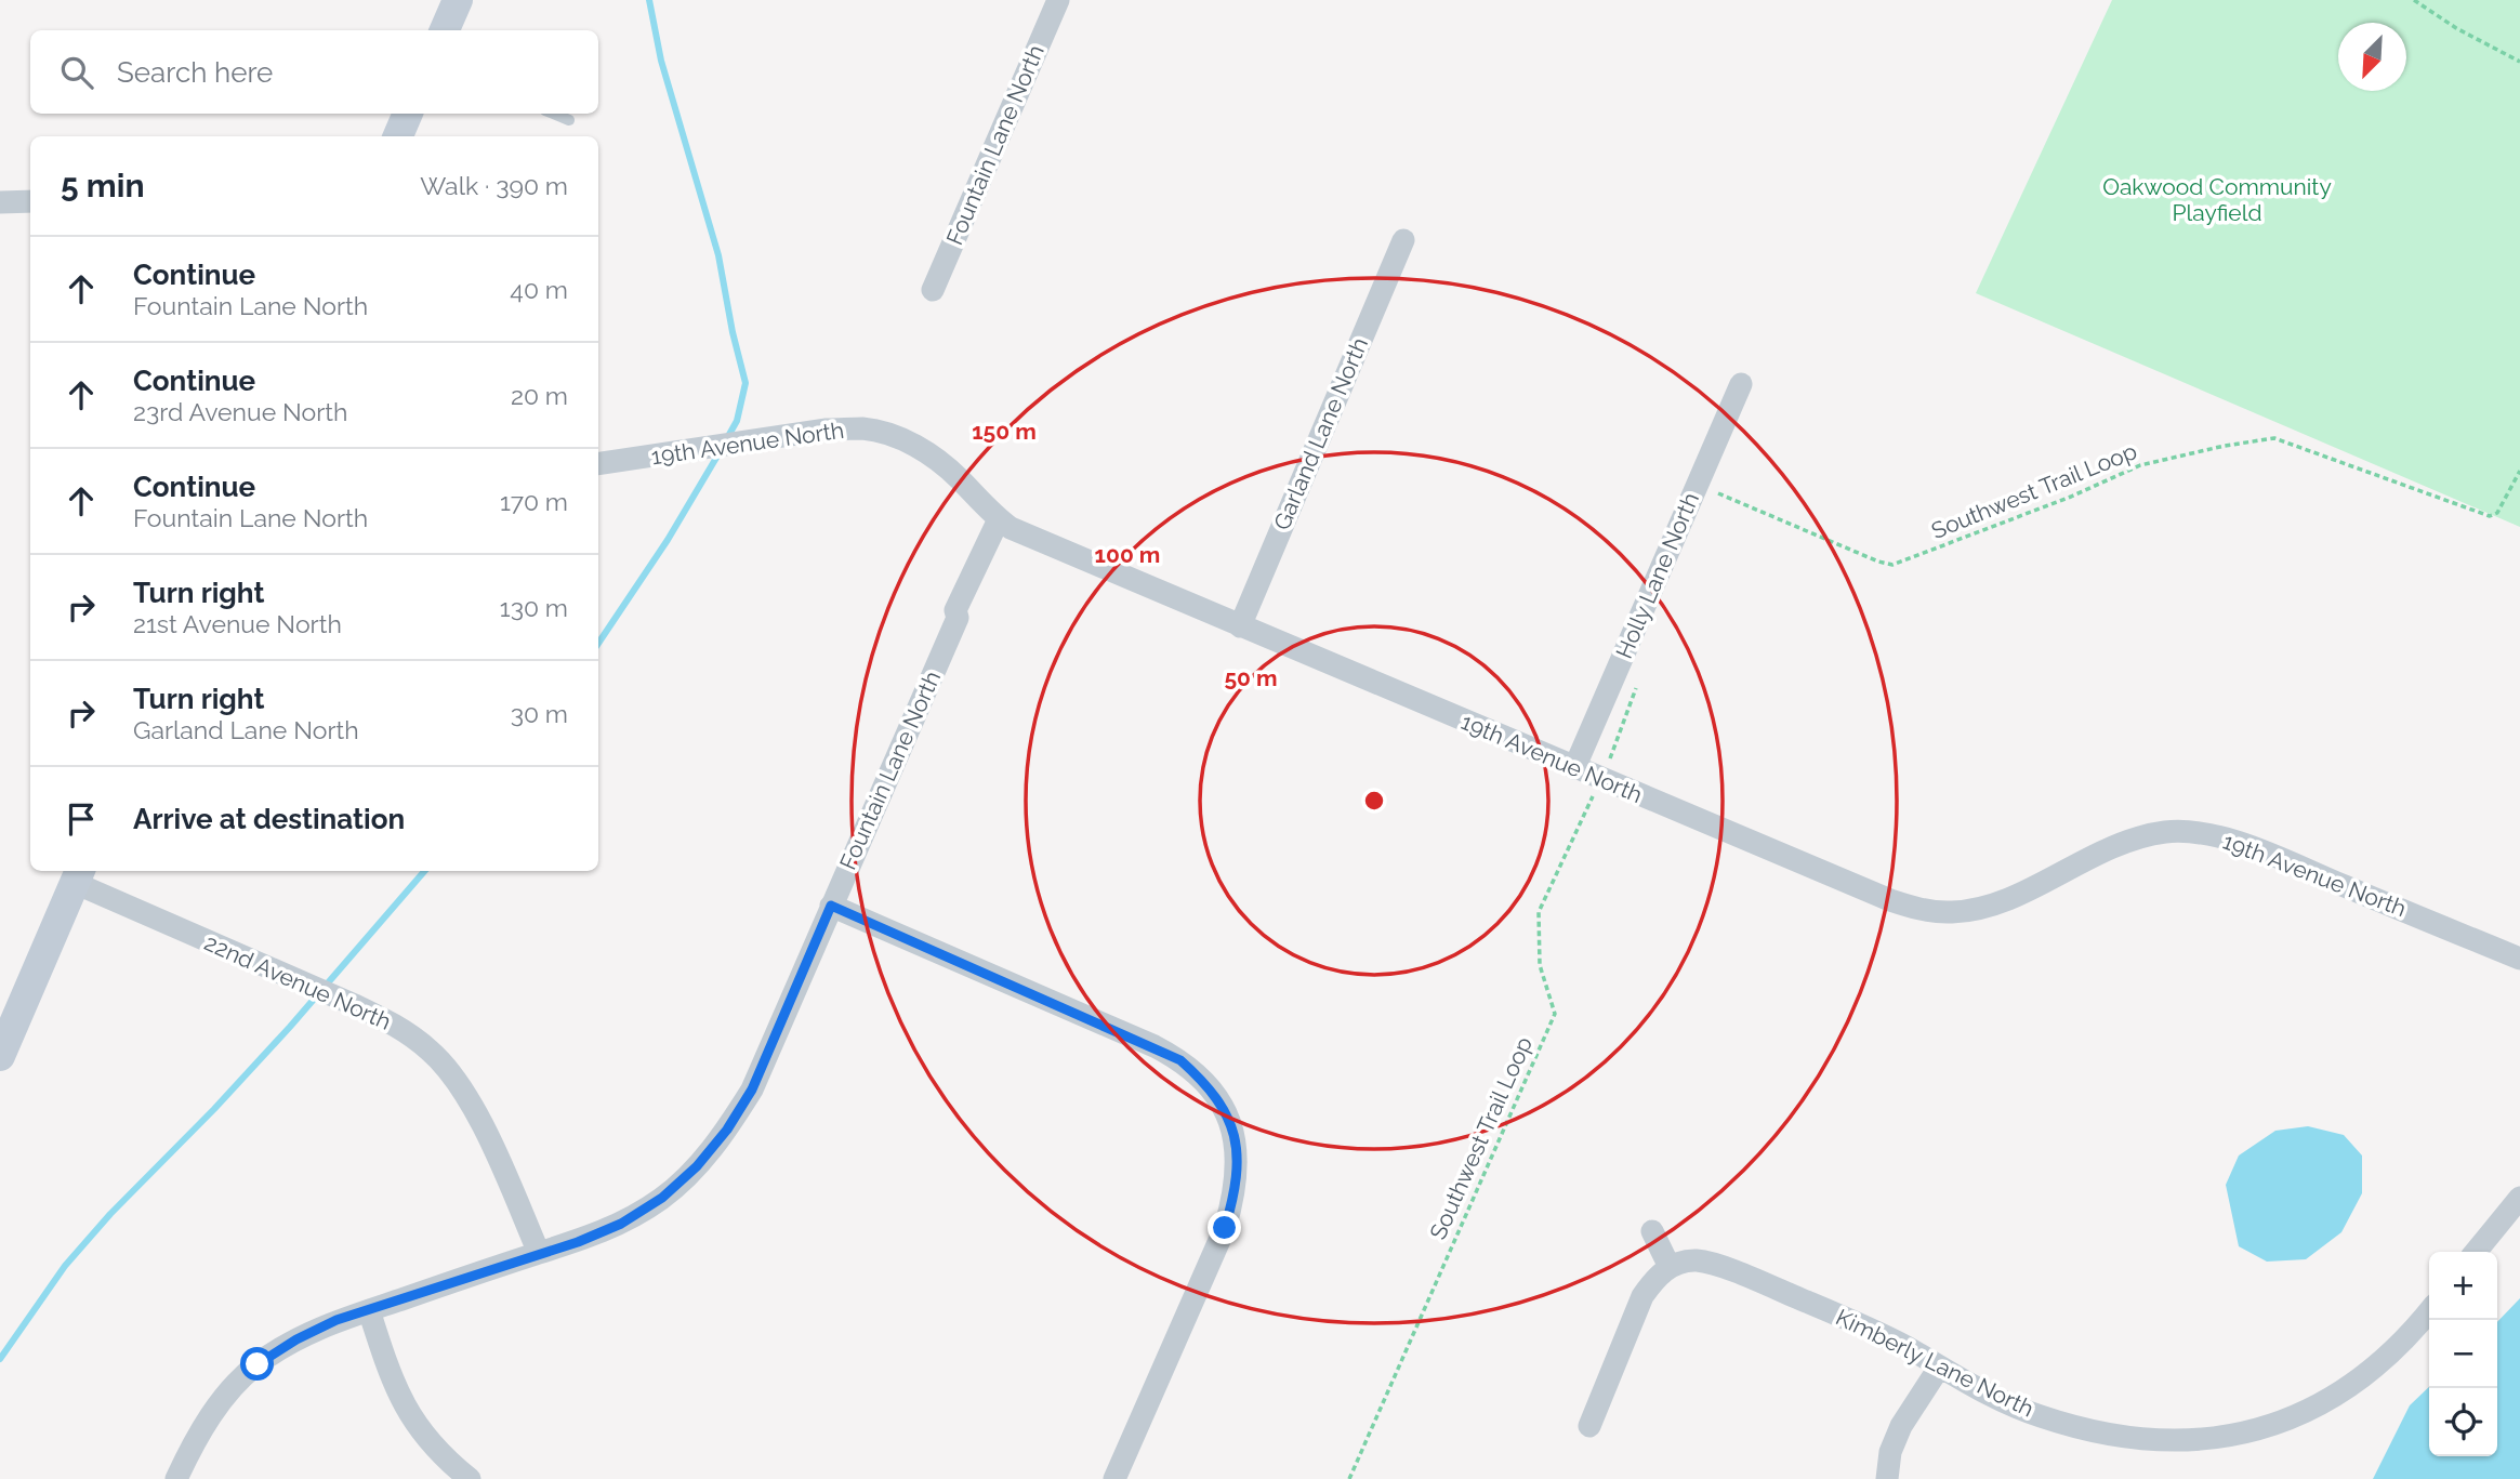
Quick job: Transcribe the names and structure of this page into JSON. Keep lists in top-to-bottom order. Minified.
{"streets":{"street":["Fountain Lane North","Garland Lane North","19th Avenue North","Holly Lane North","22nd Avenue North","Kimberly Lane North"],"path":["Southwest Trail Loop"]},"crossings":[["Fountain Lane North","19th Avenue North"],["Fountain Lane North","22nd Avenue North"],["Garland Lane North","19th Avenue North"],["19th Avenue North","Holly Lane North"]],"parks":["Oakwood Community Playfield"],"north":"bottom left","page":{"search":"Search here","heading":["5 min","Walk · 390 m"],"list":[["Continue","Fountain Lane North","40 m"],["Continue","23rd Avenue North","20 m"],["Continue","Fountain Lane North","170 m"],["Turn right","21st Avenue North","130 m"],["Turn right","Garland Lane North","30 m"],"Arrive at destination"],"map_buttons":["+","−"]},"rings":["150 m","100 m","50 m"]}
